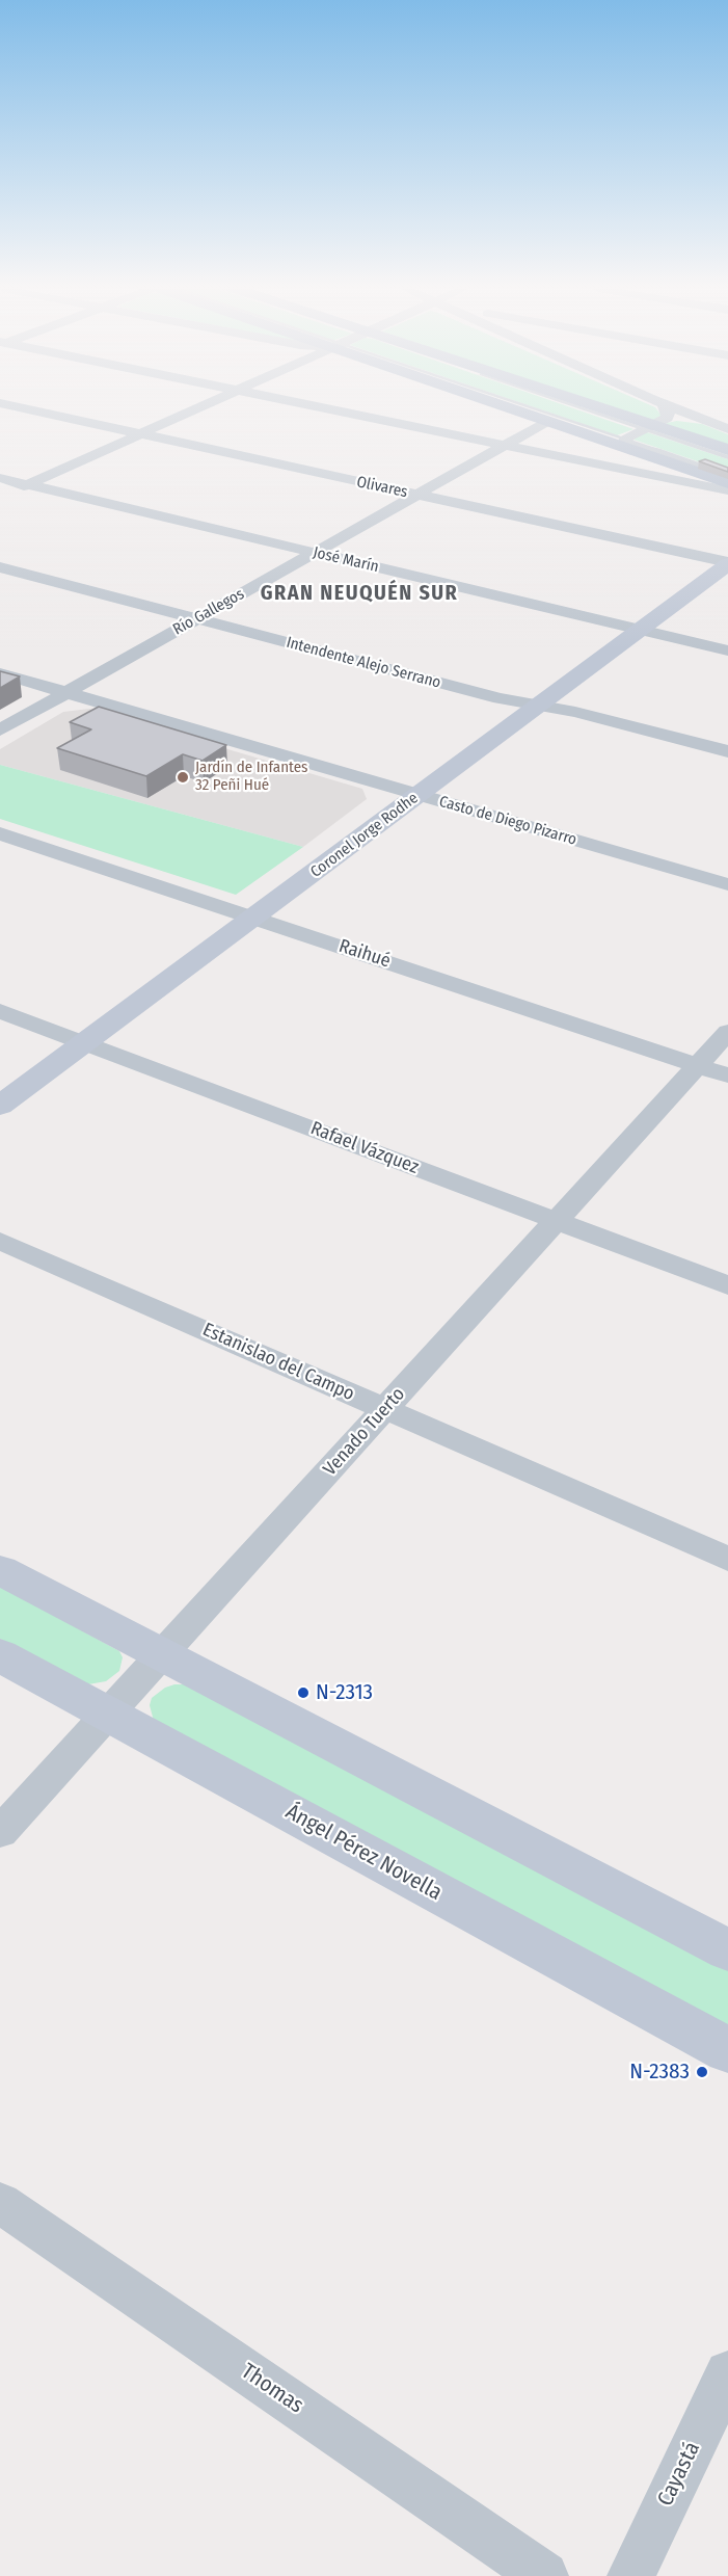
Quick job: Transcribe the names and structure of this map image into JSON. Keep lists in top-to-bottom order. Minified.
{"streets":{"main road":["Coronel Jorge Rodhe","Ángel Pérez Novella"],"street":["Olivares","José Marín","Río Gallegos","Intendente Alejo Serrano","Casto de Diego Pizarro","Raihué","Rafael Vázquez","Estanislao del Campo","Venado Tuerto","Thomas","Cayastá"]},"crossings":[["Olivares","Río Gallegos"],["Olivares","Coronel Jorge Rodhe"],["José Marín","Río Gallegos"],["José Marín","Coronel Jorge Rodhe"],["Río Gallegos","Intendente Alejo Serrano"],["Río Gallegos","Casto de Diego Pizarro"],["Intendente Alejo Serrano","Coronel Jorge Rodhe"],["Casto de Diego Pizarro","Coronel Jorge Rodhe"],["Coronel Jorge Rodhe","Raihué"],["Coronel Jorge Rodhe","Rafael Vázquez"],["Raihué","Venado Tuerto"],["Rafael Vázquez","Venado Tuerto"],["Estanislao del Campo","Venado Tuerto"],["Venado Tuerto","Ángel Pérez Novella"]],"districts":["GRAN NEUQUÉN SUR"],"places":["Jardín de Infantes 32 Peñi Hué","N-2313","N-2383"]}
